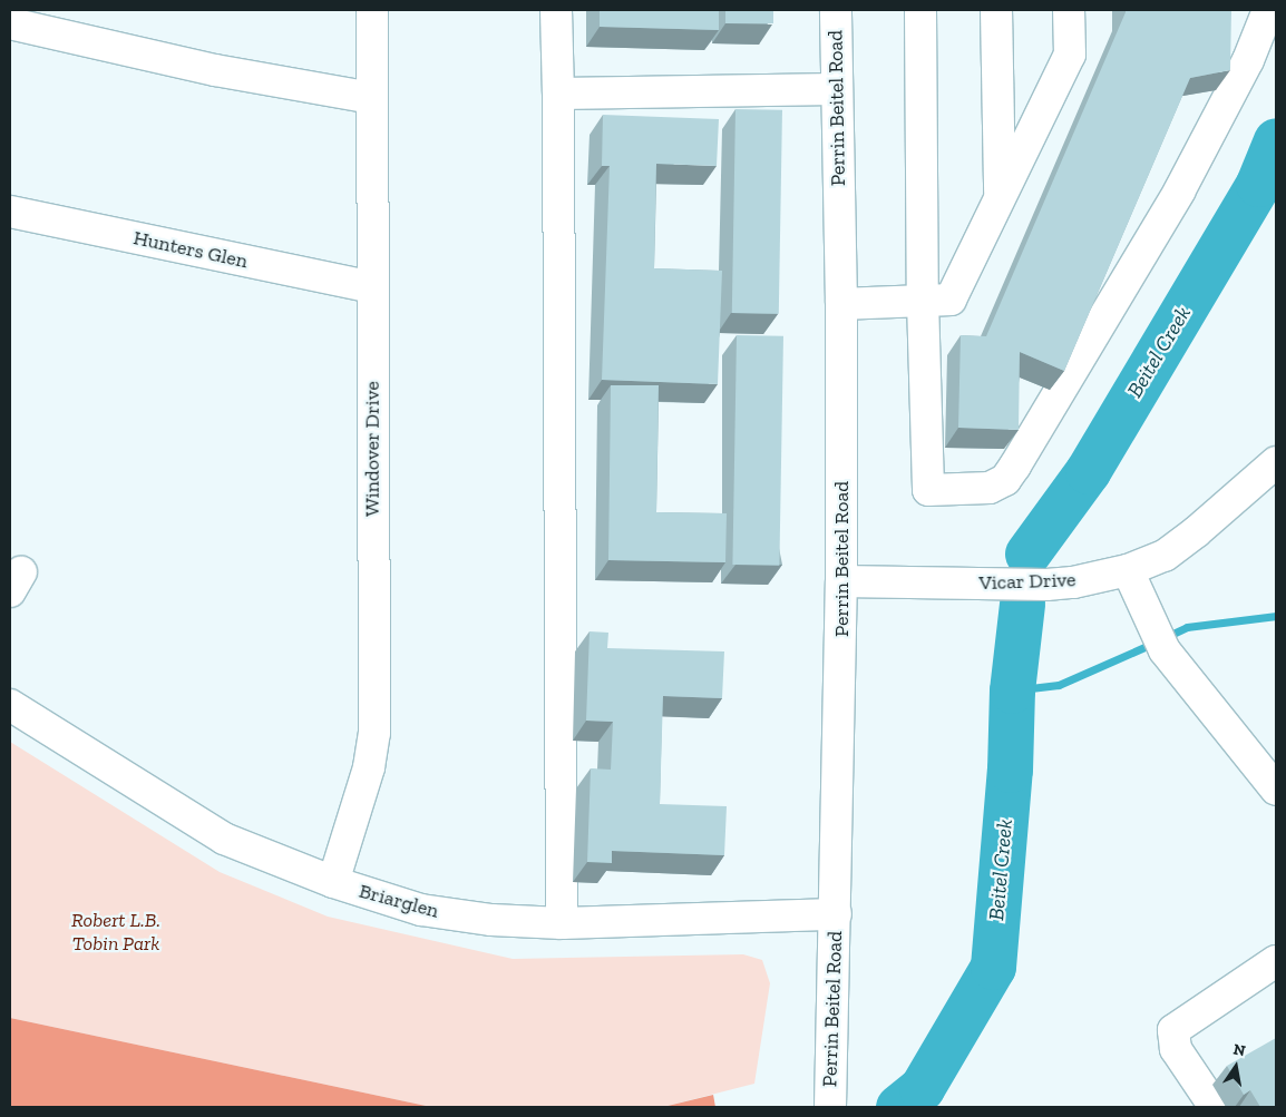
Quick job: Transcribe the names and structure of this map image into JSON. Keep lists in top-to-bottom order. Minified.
{"streets":{"street":["Perrin Beitel Road","Hunters Glen","Windover Drive","Vicar Drive","Briarglen"]},"crossings":[["Perrin Beitel Road","Vicar Drive"],["Perrin Beitel Road","Briarglen"],["Hunters Glen","Windover Drive"],["Windover Drive","Briarglen"]],"water":["Beitel Creek"],"parks":["Robert L.B. Tobin Park"],"north":"top"}
